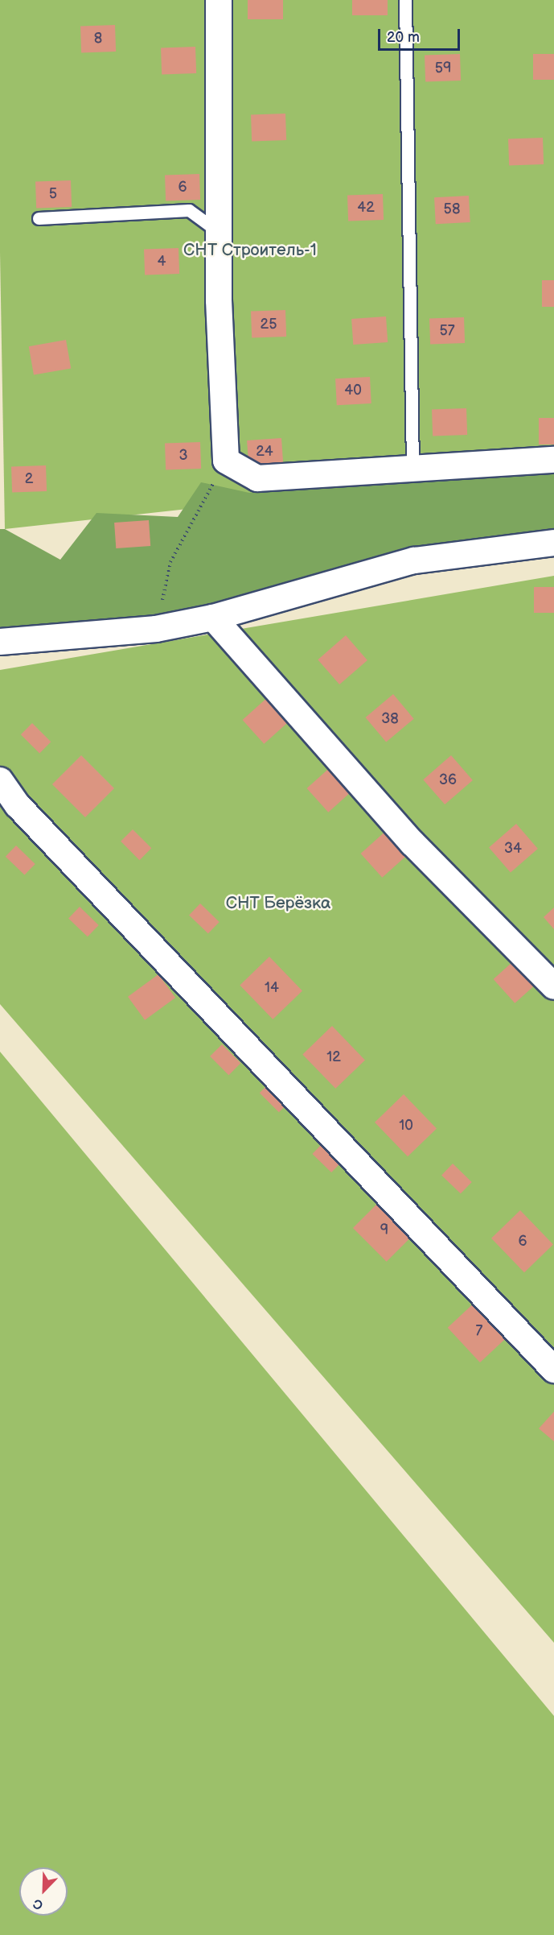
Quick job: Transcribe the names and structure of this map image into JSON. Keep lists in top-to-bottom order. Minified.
{"parks":["СНТ Строитель-1","СНТ Берёзка"],"house_numbers":["8","59","6","5","42","58","4","25","57","40","24","3","2","38","36","34","14","12","10","9","6","7"],"scale_bar":"20 m","north":"bottom left"}
